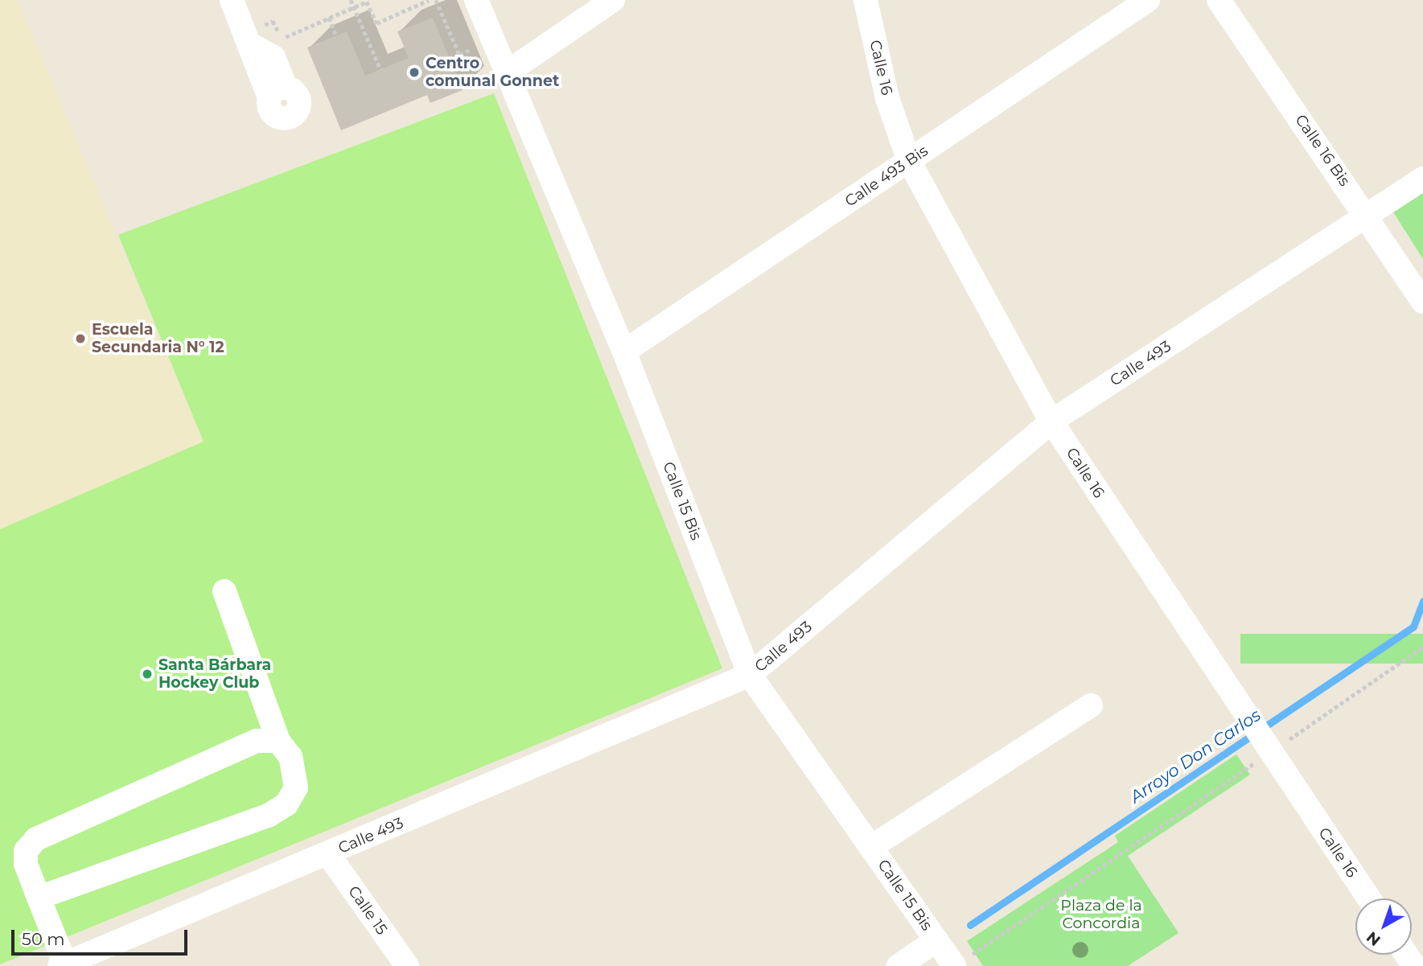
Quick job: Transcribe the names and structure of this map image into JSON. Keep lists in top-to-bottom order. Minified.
{"streets":{"street":["Calle 16","Calle 16 Bis","Calle 493 Bis","Calle 493","Calle 15 Bis","Calle 15"]},"crossings":[["Calle 16","Calle 493 Bis"],["Calle 16","Calle 493"],["Calle 16 Bis","Calle 493"],["Calle 493 Bis","Calle 15 Bis"],["Calle 493","Calle 15 Bis"],["Calle 493","Calle 15"]],"water":["Arroyo Don Carlos"],"parks":["Plaza de la Concordia"],"places":["Centro comunal Gonnet","Escuela Secundaria N° 12","Santa Bárbara Hockey Club"],"scale_bar":"50 m","north":"bottom left"}
